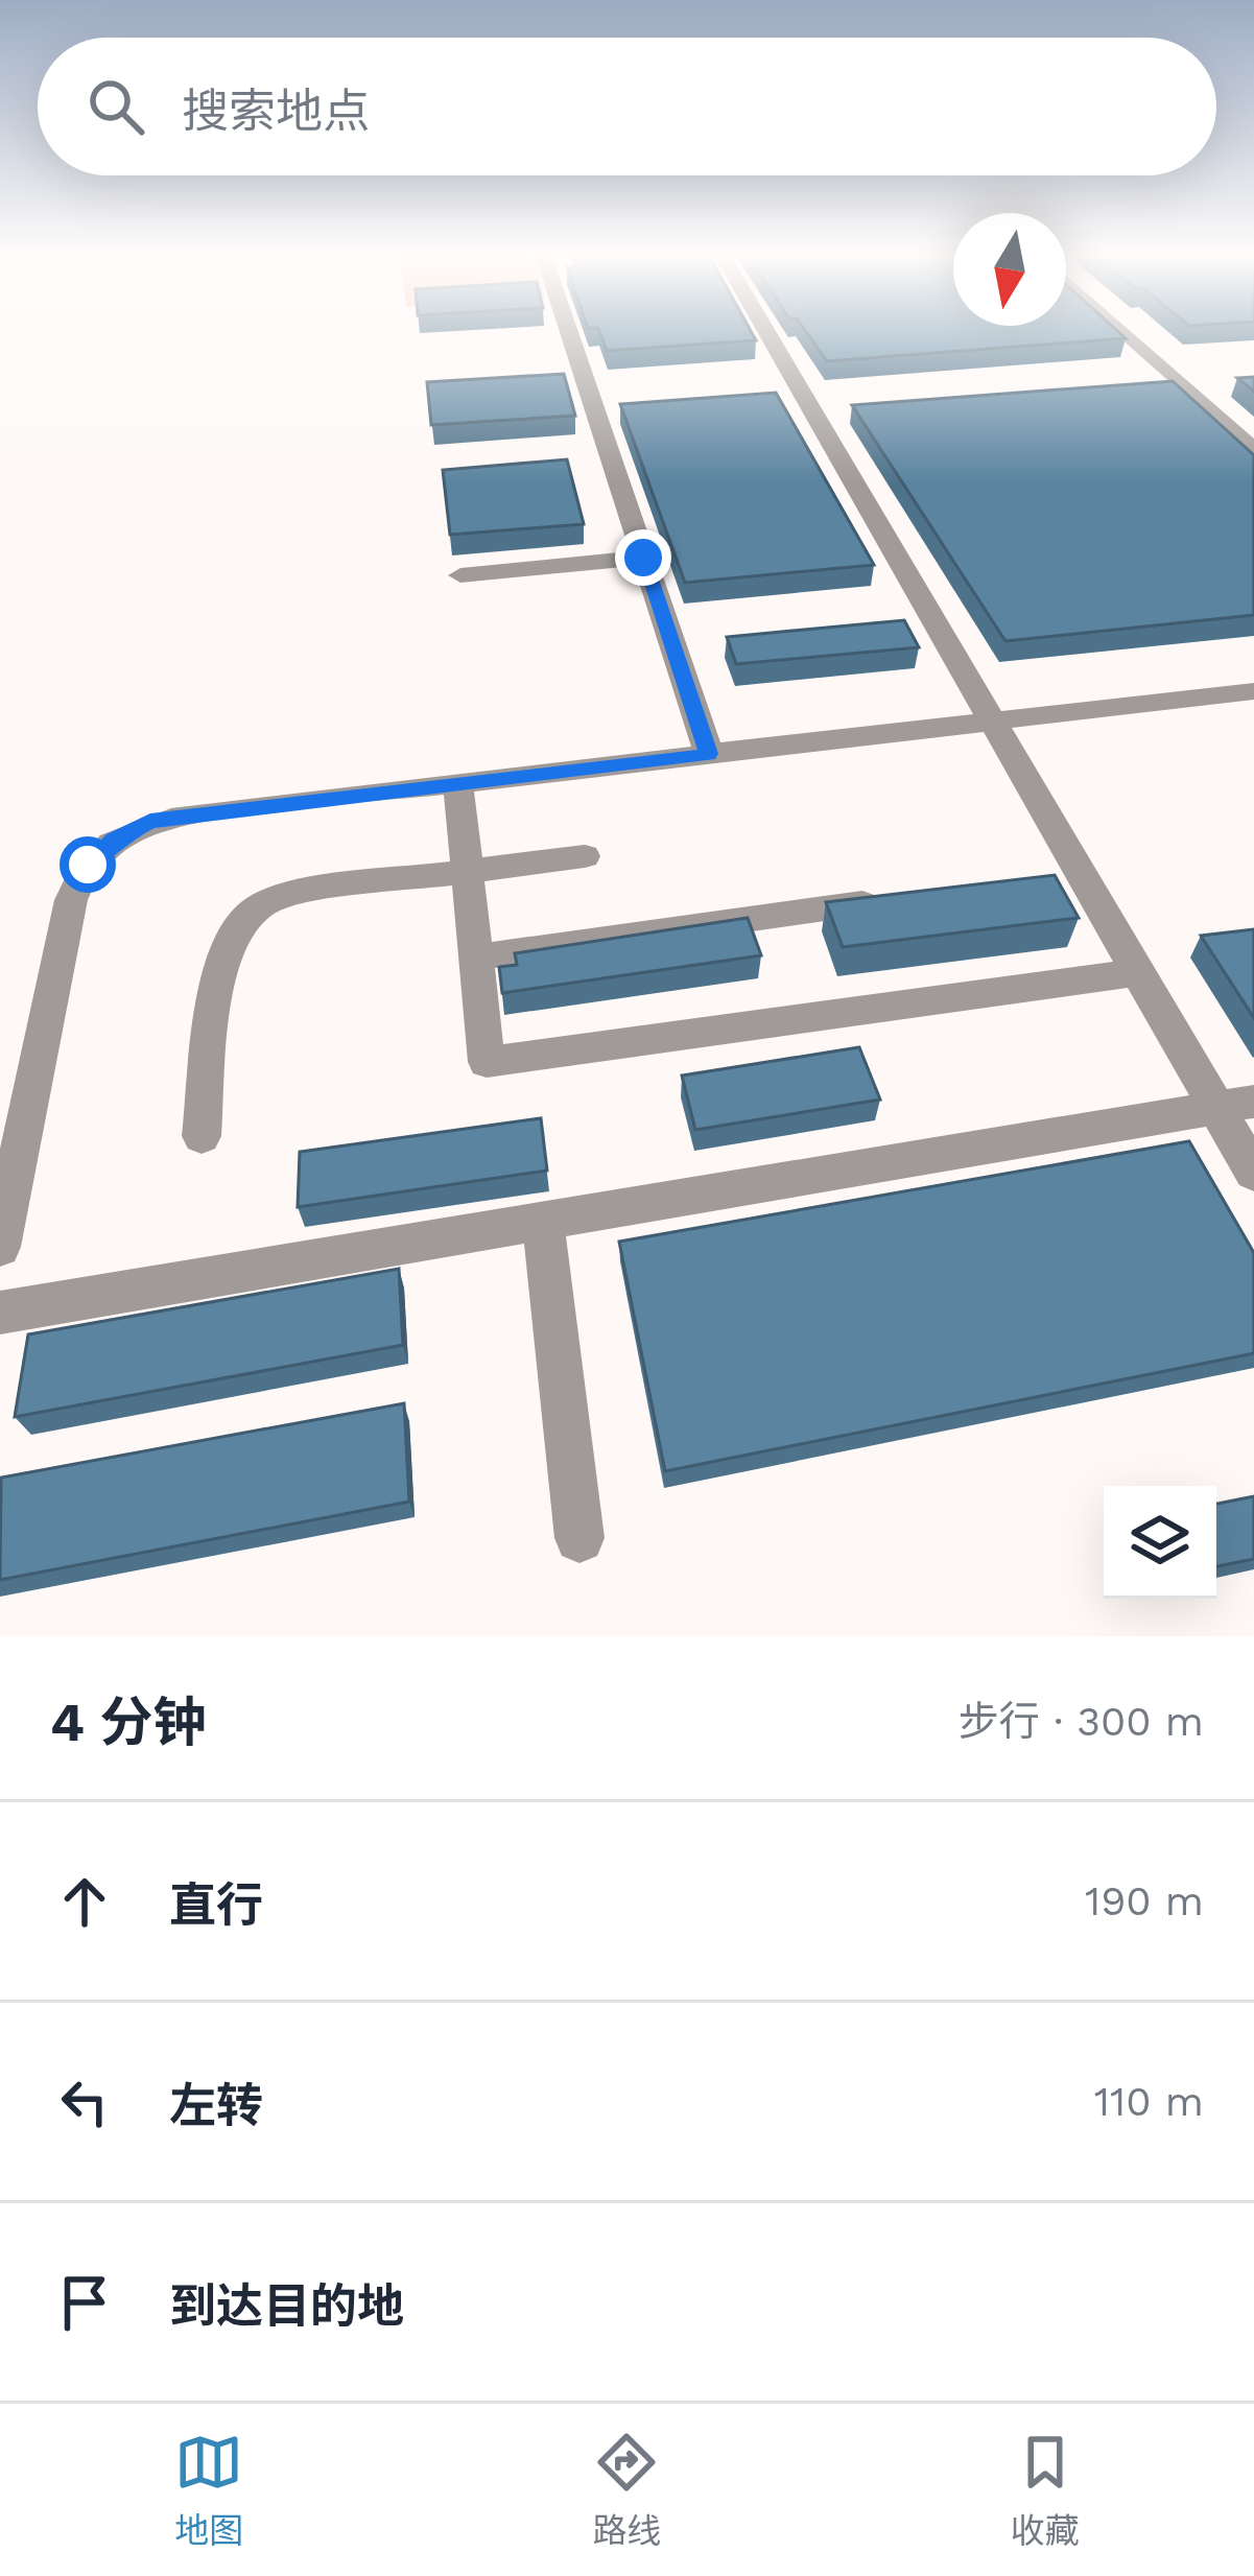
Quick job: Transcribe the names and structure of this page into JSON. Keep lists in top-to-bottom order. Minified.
{"north":"bottom","page":{"search":"搜索地点","heading":["4 分钟","步行 · 300 m"],"list":[["直行","190 m"],["左转","110 m"],"到达目的地"],"nav":["地图","路线","收藏"]}}
